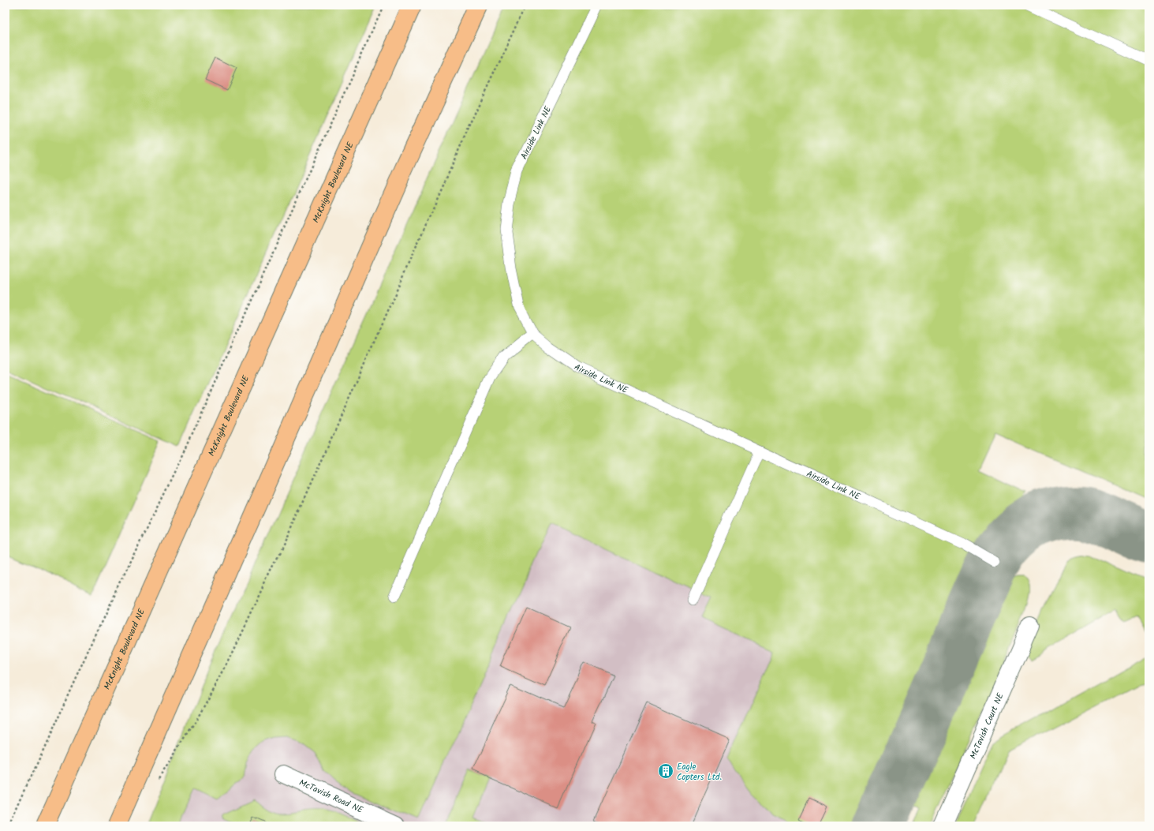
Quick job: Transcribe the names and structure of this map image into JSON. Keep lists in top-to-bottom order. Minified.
{"streets":{"main road":["McKnight Boulevard NE"],"street":["McTavish Court NE","McTavish Road NE"],"lane":["Airside Link NE"]},"places":{"building":["Eagle Copters Ltd."]}}
